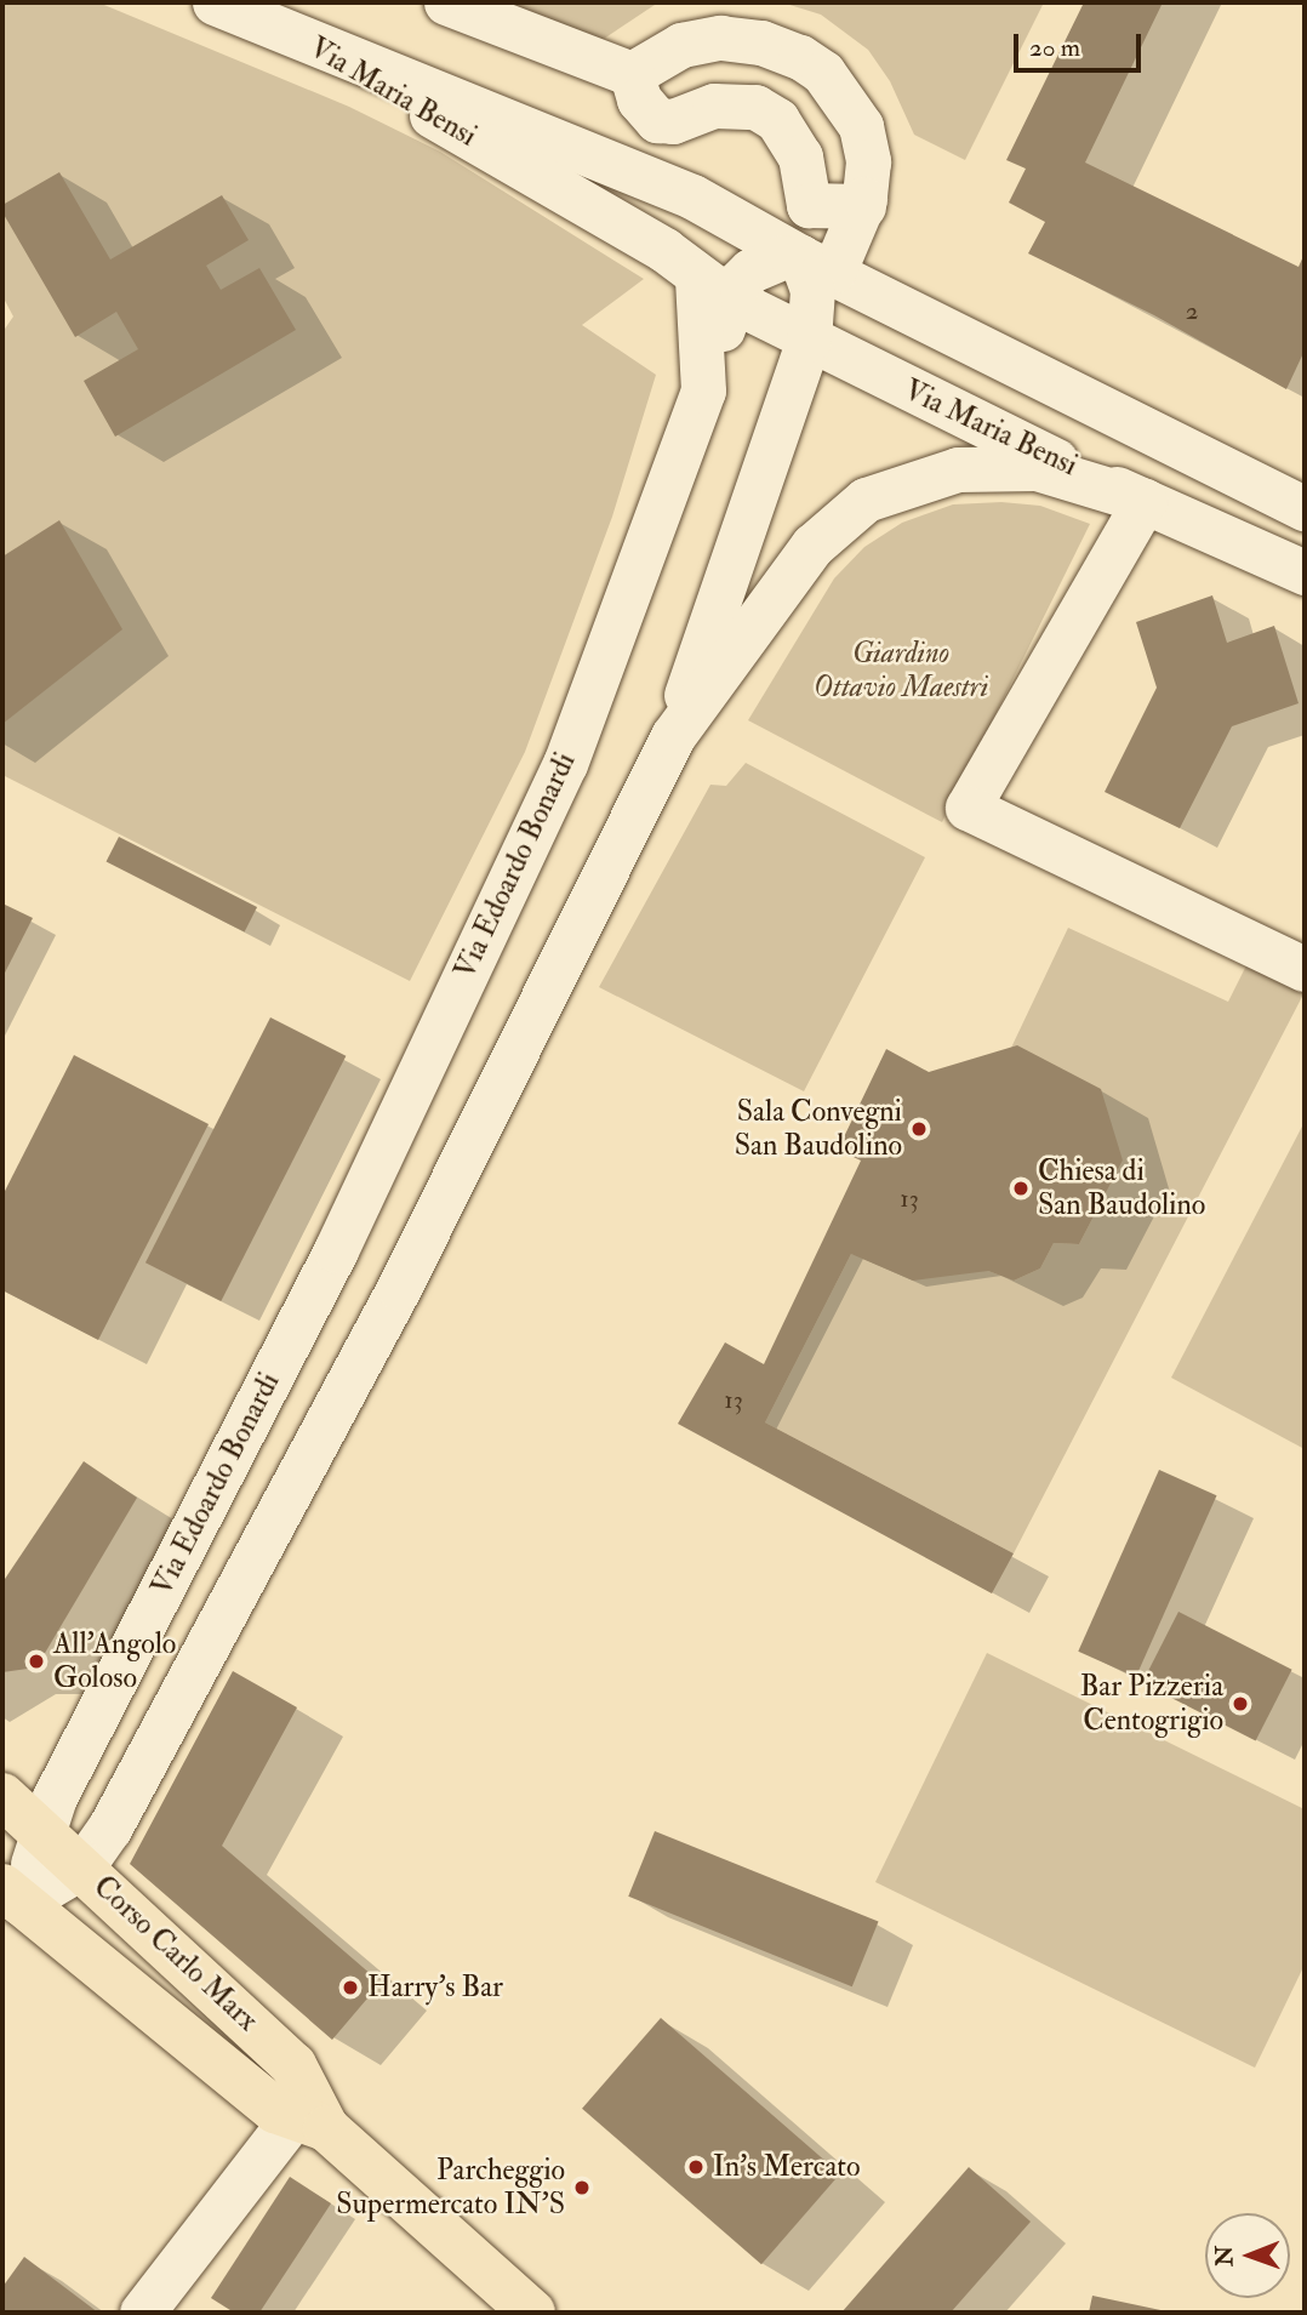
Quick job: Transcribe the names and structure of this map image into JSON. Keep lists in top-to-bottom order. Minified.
{"streets":{"main road":["Corso Carlo Marx"],"street":["Via Maria Bensi","Via Edoardo Bonardi"]},"crossings":[["Via Maria Bensi","Via Edoardo Bonardi"],["Via Edoardo Bonardi","Corso Carlo Marx"]],"parks":["Giardino Ottavio Maestri"],"places":["Sala Convegni San Baudolino","Chiesa di San Baudolino","All'Angolo Goloso","Bar Pizzeria Centogrigio","Harry's Bar","In's Mercato","Parcheggio Supermercato IN'S"],"house_numbers":["2","13","13"],"scale_bar":"20 m","north":"left"}
